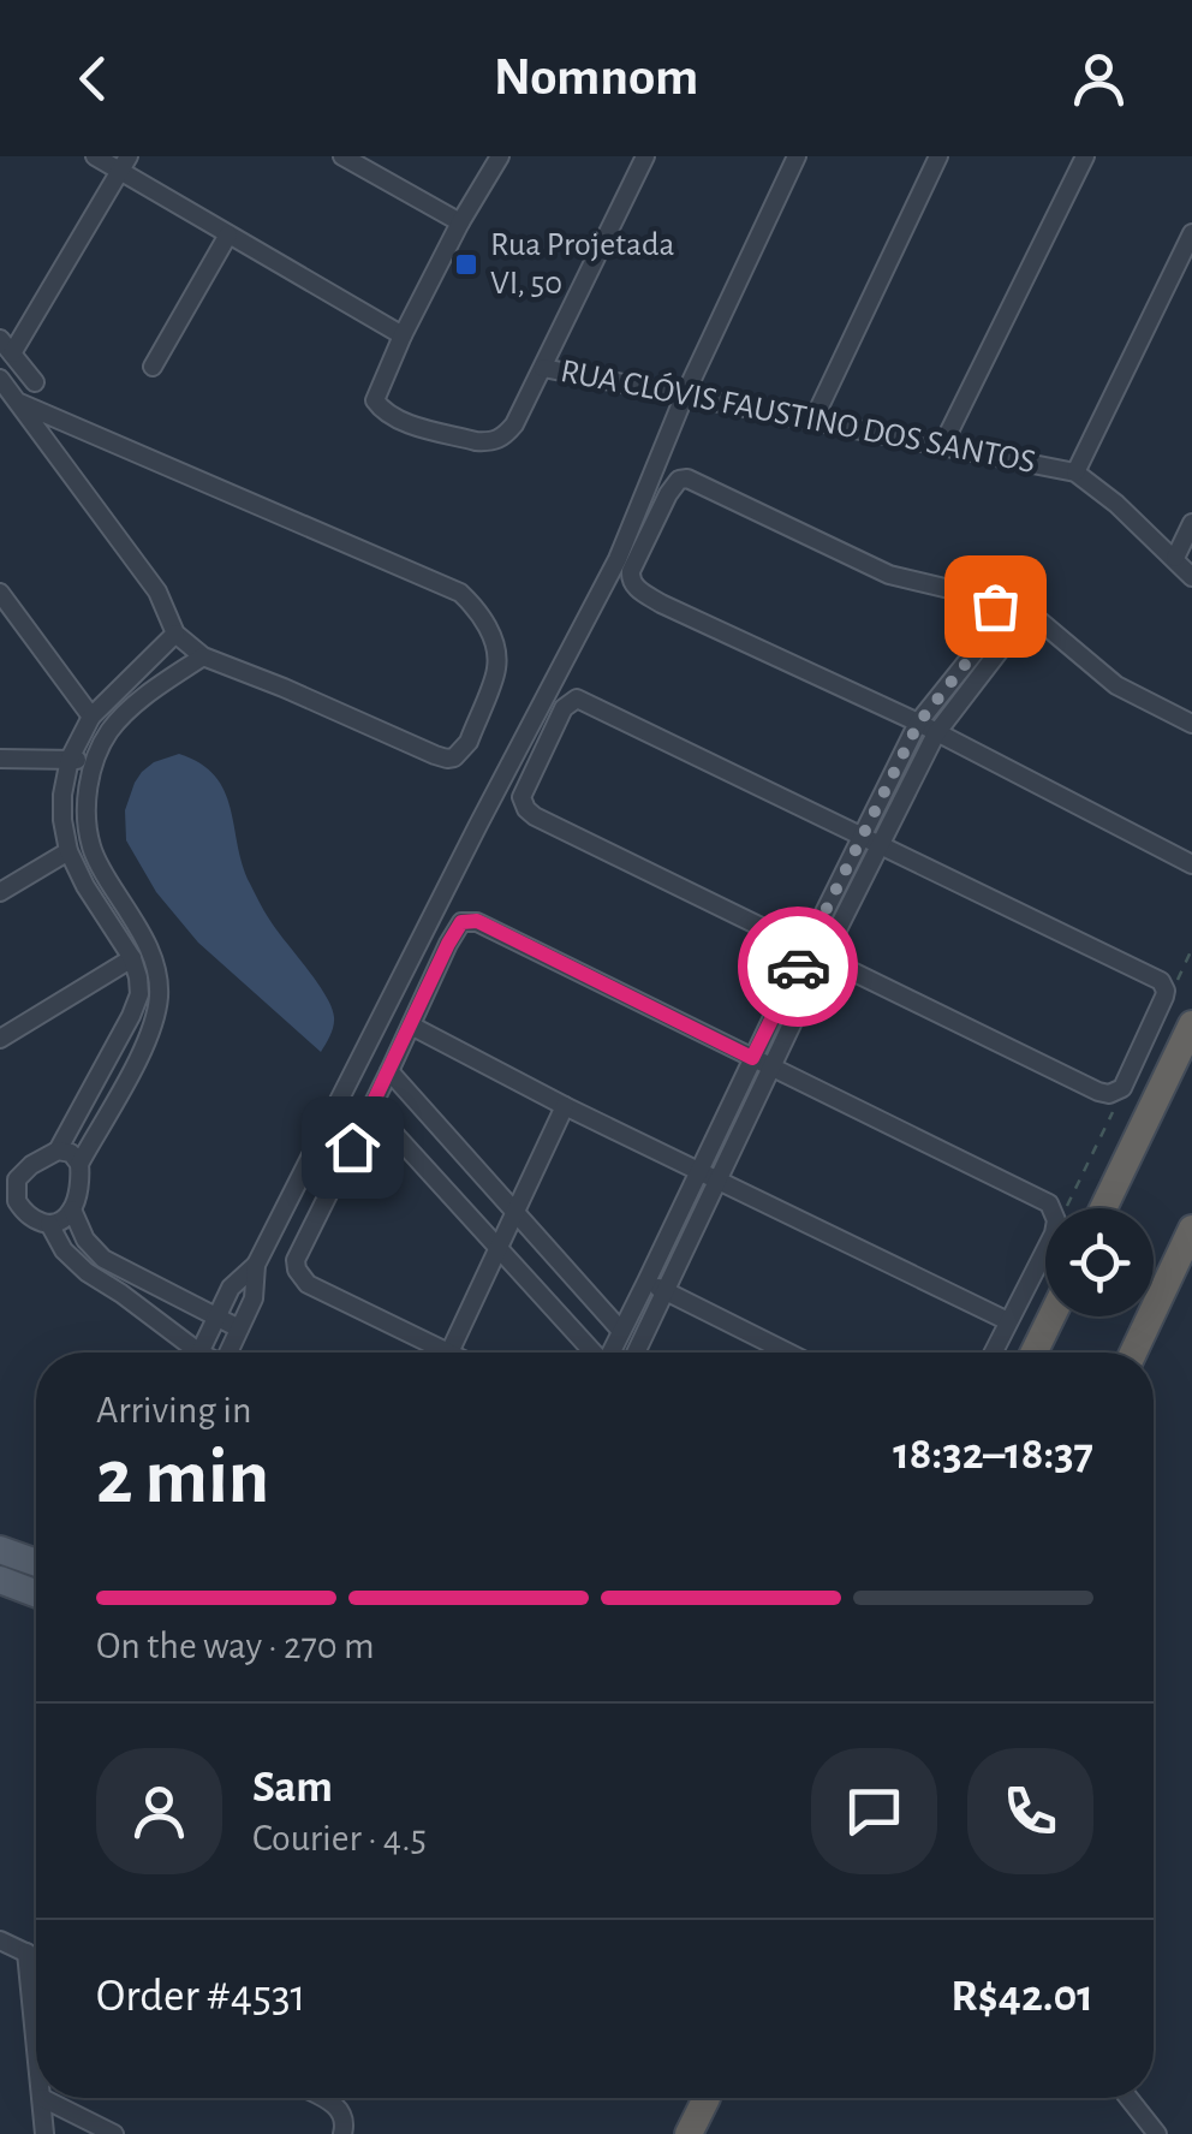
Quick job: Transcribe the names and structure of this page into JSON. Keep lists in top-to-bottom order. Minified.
{"streets":{"street":["RUA CLÓVIS FAUSTINO DOS SANTOS"]},"places":{"transit":["Rua Projetada VI, 50"]},"page":{"header":"Nomnom","heading":["2 min","Arriving in","18:32–18:37"],"panel":["Sam","Courier · 4.5","Order #4531","R$42.01"],"bar":"On the way · 270 m"}}
